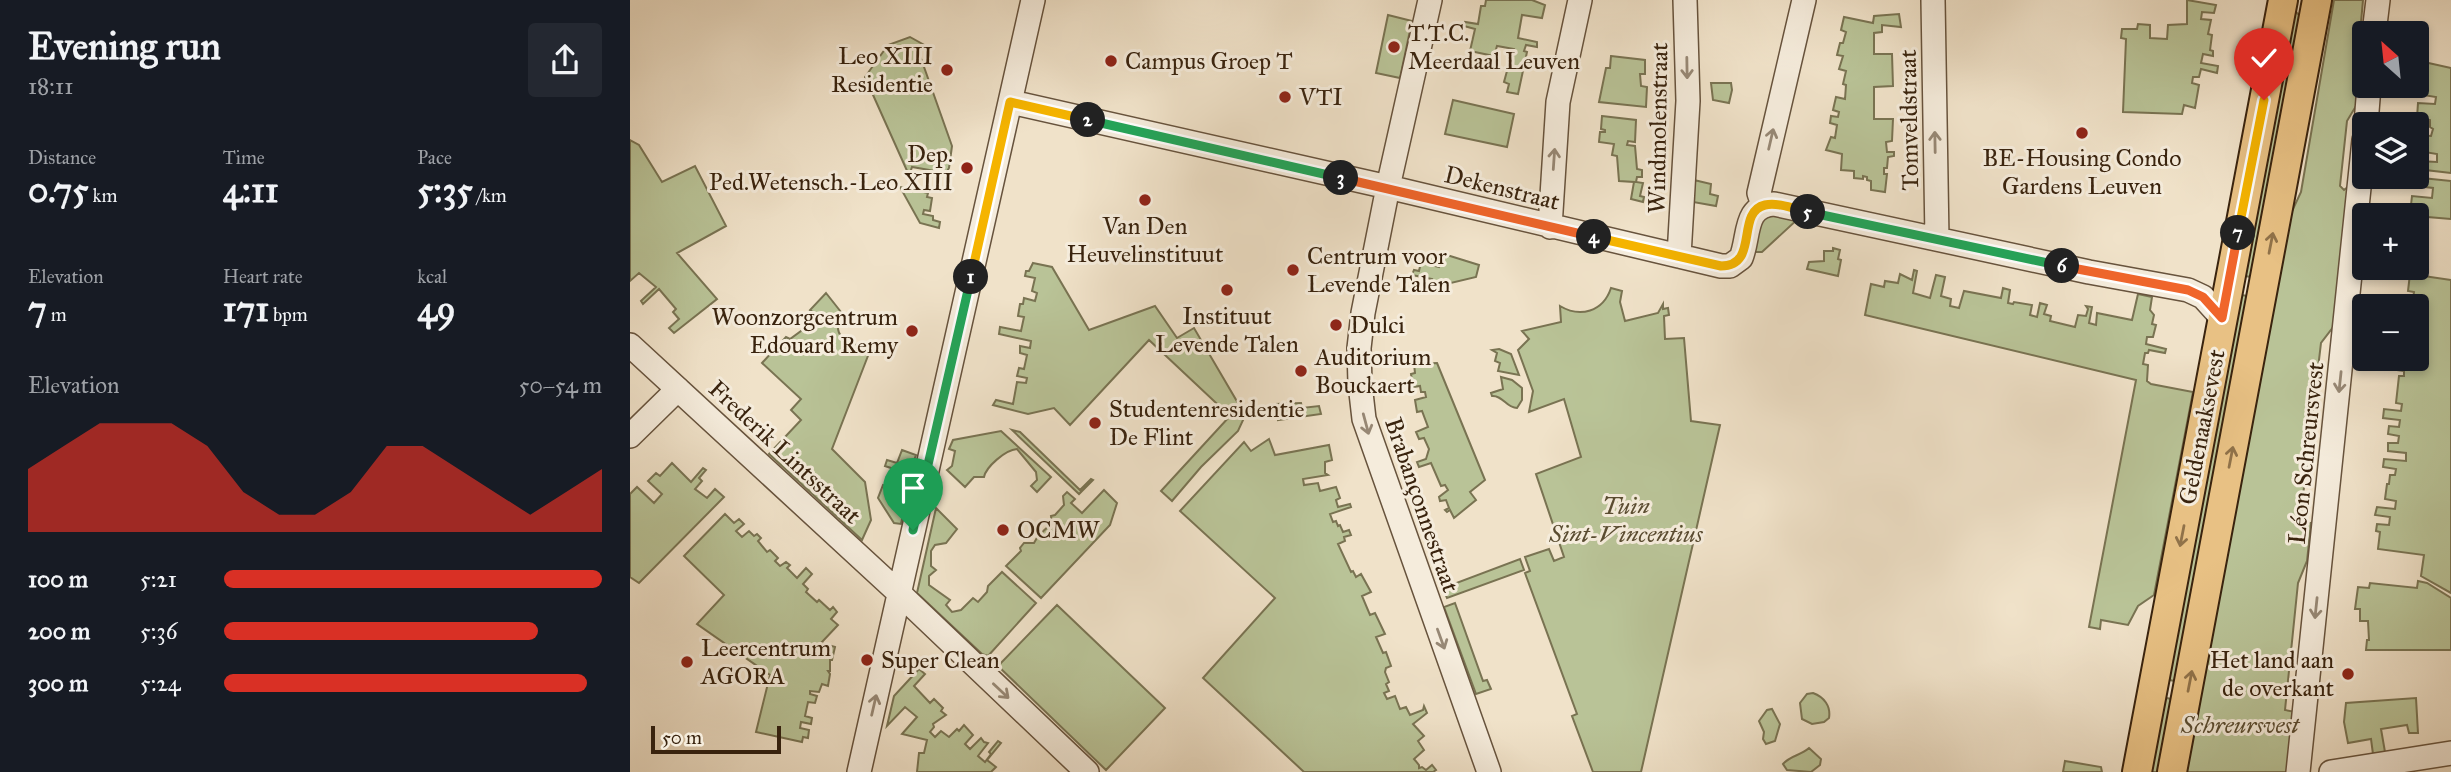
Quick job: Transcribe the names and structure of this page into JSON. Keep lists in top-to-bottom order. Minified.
{"streets":{"main road":["Geldenaaksevest"],"street":["Tomveldstraat","Windmolenstraat","Dekenstraat","Frederik Lintsstraat","Léon Schreursvest","Brabançonnestraat"]},"crossings":[["Windmolenstraat","Dekenstraat"],["Dekenstraat","Brabançonnestraat"]],"one_way":["Frederik Lintsstraat","Léon Schreursvest","Brabançonnestraat"],"parks":["Tuin Sint-Vincentius","Schreursvest"],"places":["T.T.C. Meerdaal Leuven","Campus Groep T","Leo XIII Residentie","VTI","BE-Housing Condo Gardens Leuven","Dep. Ped.Wetensch.-Leo XIII","Van Den Heuvelinstituut","Centrum voor Levende Talen","Instituut Levende Talen","Dulci","Woonzorgcentrum Edouard Remy","Auditorium Bouckaert","Studentenresidentie De Flint","OCMW","Super Clean","Leercentrum AGORA","Het land aan de overkant"],"scale_bar":"50 m","north":"top left","page":{"heading":["Evening run","18:11"],"map_buttons":["+","−"],"pins":["2","3","5","7","4","6","1"],"stats":[["Distance","0.75 km"],["Time","4:11"],["Pace","5:35 /km"],["Elevation","7 m"],["Heart rate","171 bpm"],["kcal","49"]],"chart":["Elevation","50–54 m"],"list":[{"name":"100 m","note":"5:21"},{"name":"200 m","note":"5:36"},{"name":"300 m","note":"5:24"}],"scale":"50 m"}}
